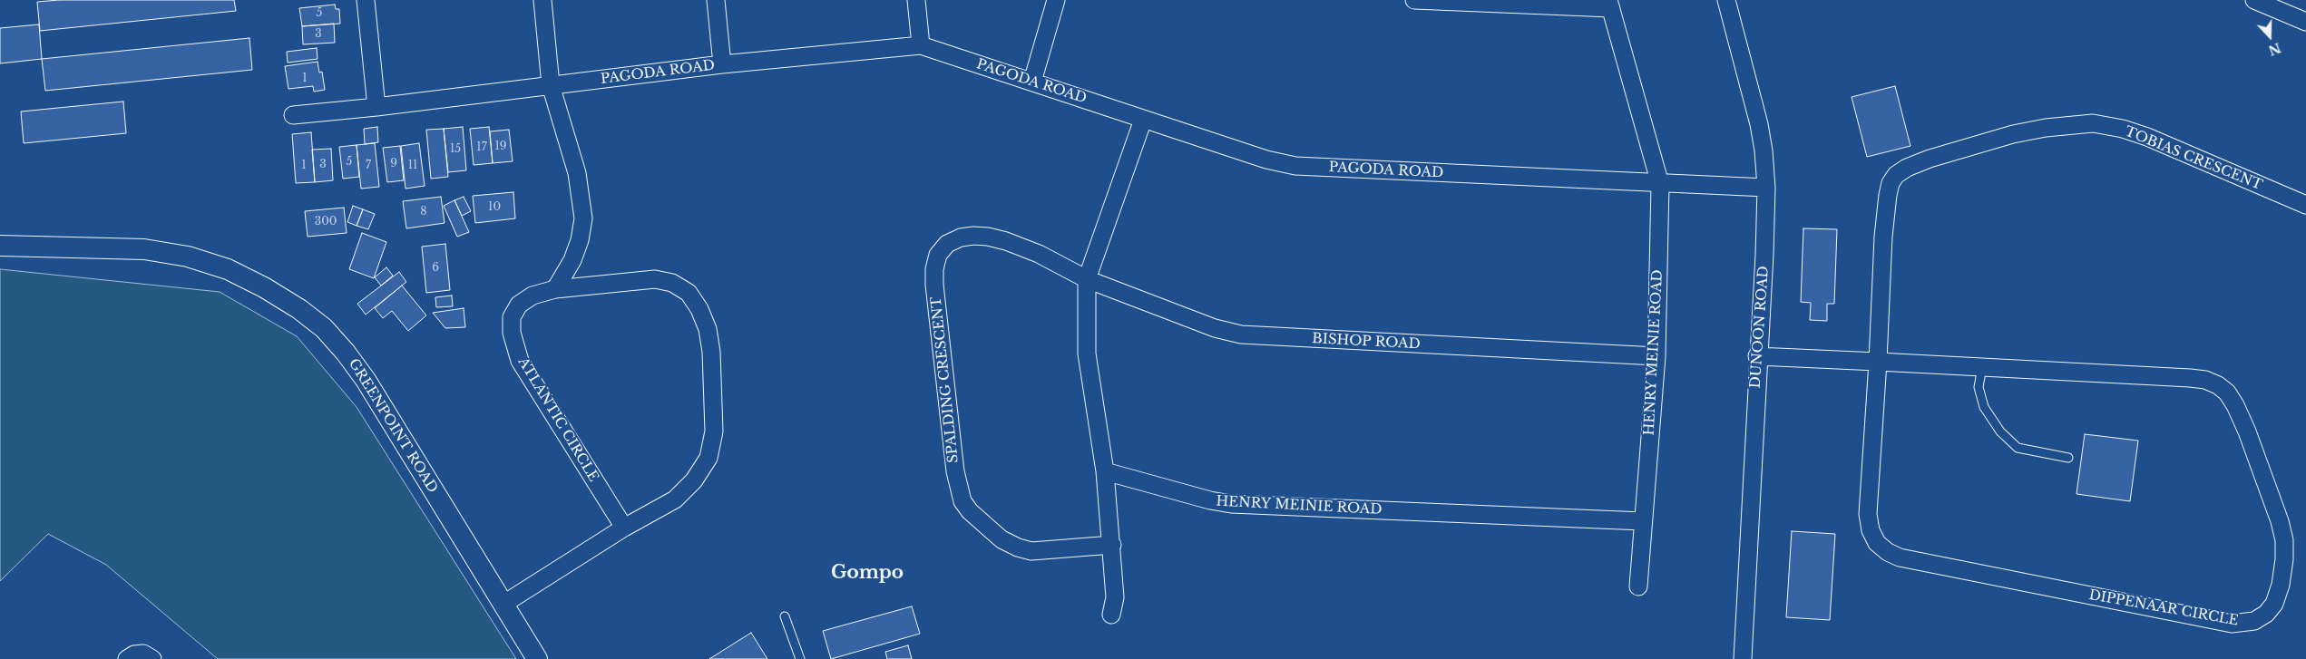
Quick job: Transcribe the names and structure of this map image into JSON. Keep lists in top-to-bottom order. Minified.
{"streets":{"street":["PAGODA ROAD","TOBIAS CRESCENT","DUNOON ROAD","BISHOP ROAD","HENRY MEINIE ROAD","SPALDING CRESCENT","ATLANTIC CIRCLE","GREENPOINT ROAD","DIPPENAAR CIRCLE"]},"crossings":[["PAGODA ROAD","DUNOON ROAD"],["PAGODA ROAD","HENRY MEINIE ROAD"],["TOBIAS CRESCENT","DIPPENAAR CIRCLE"],["DUNOON ROAD","DIPPENAAR CIRCLE"],["BISHOP ROAD","HENRY MEINIE ROAD"],["BISHOP ROAD","SPALDING CRESCENT"],["ATLANTIC CIRCLE","GREENPOINT ROAD"]],"districts":["Gompo"],"house_numbers":["5","3","1","19","17","15","5","9","3","1","7","11","10","8","300","6"],"north":"bottom"}
